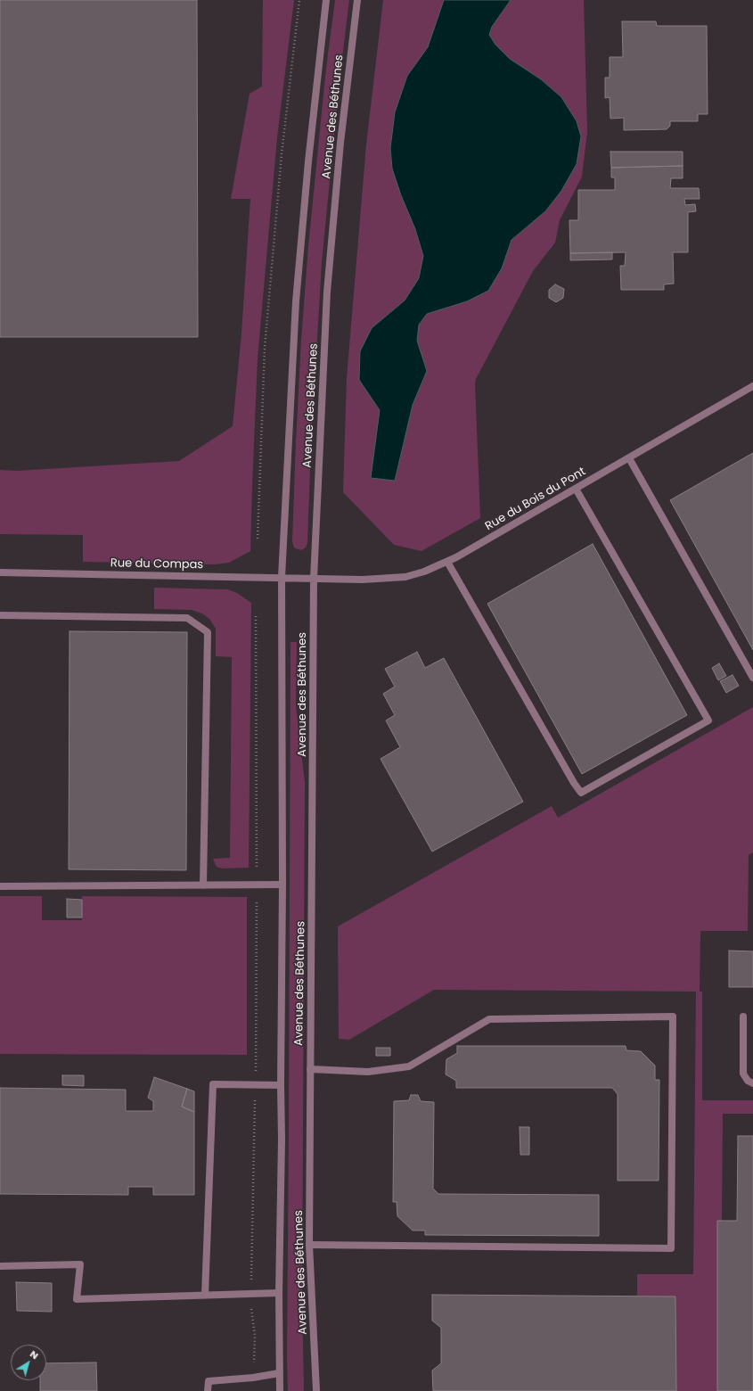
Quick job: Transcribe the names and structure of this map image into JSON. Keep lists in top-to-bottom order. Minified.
{"streets":{"street":["Avenue des Béthunes","Rue du Bois du Pont","Rue du Compas"]},"crossings":[["Avenue des Béthunes","Rue du Bois du Pont"],["Avenue des Béthunes","Rue du Compas"],["Rue du Bois du Pont","Rue du Compas"]],"north":"top right"}
